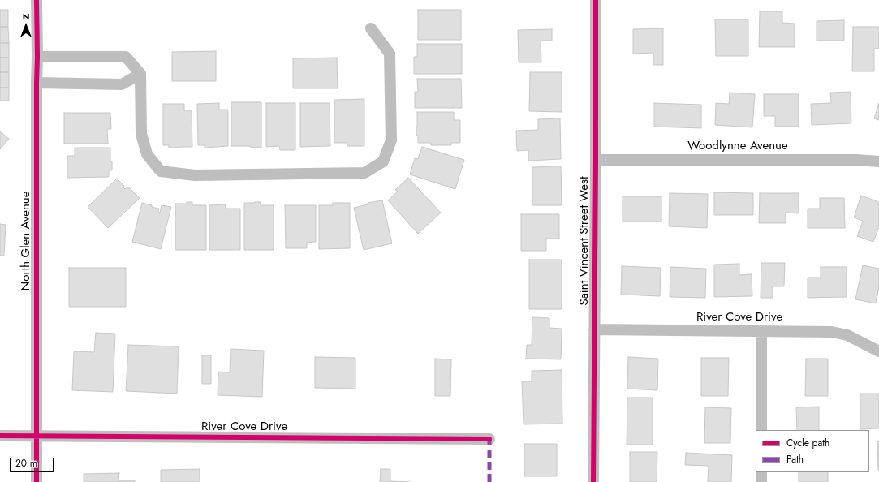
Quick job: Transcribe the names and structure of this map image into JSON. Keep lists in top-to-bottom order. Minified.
{"streets":{"street":["Woodlynne Avenue","North Glen Avenue","Saint Vincent Street West","River Cove Drive"]},"crossings":[["Woodlynne Avenue","Saint Vincent Street West"],["North Glen Avenue","River Cove Drive"],["Saint Vincent Street West","River Cove Drive"]],"legend":["Cycle path","Path"],"scale_bar":"20 m","north":"top"}
